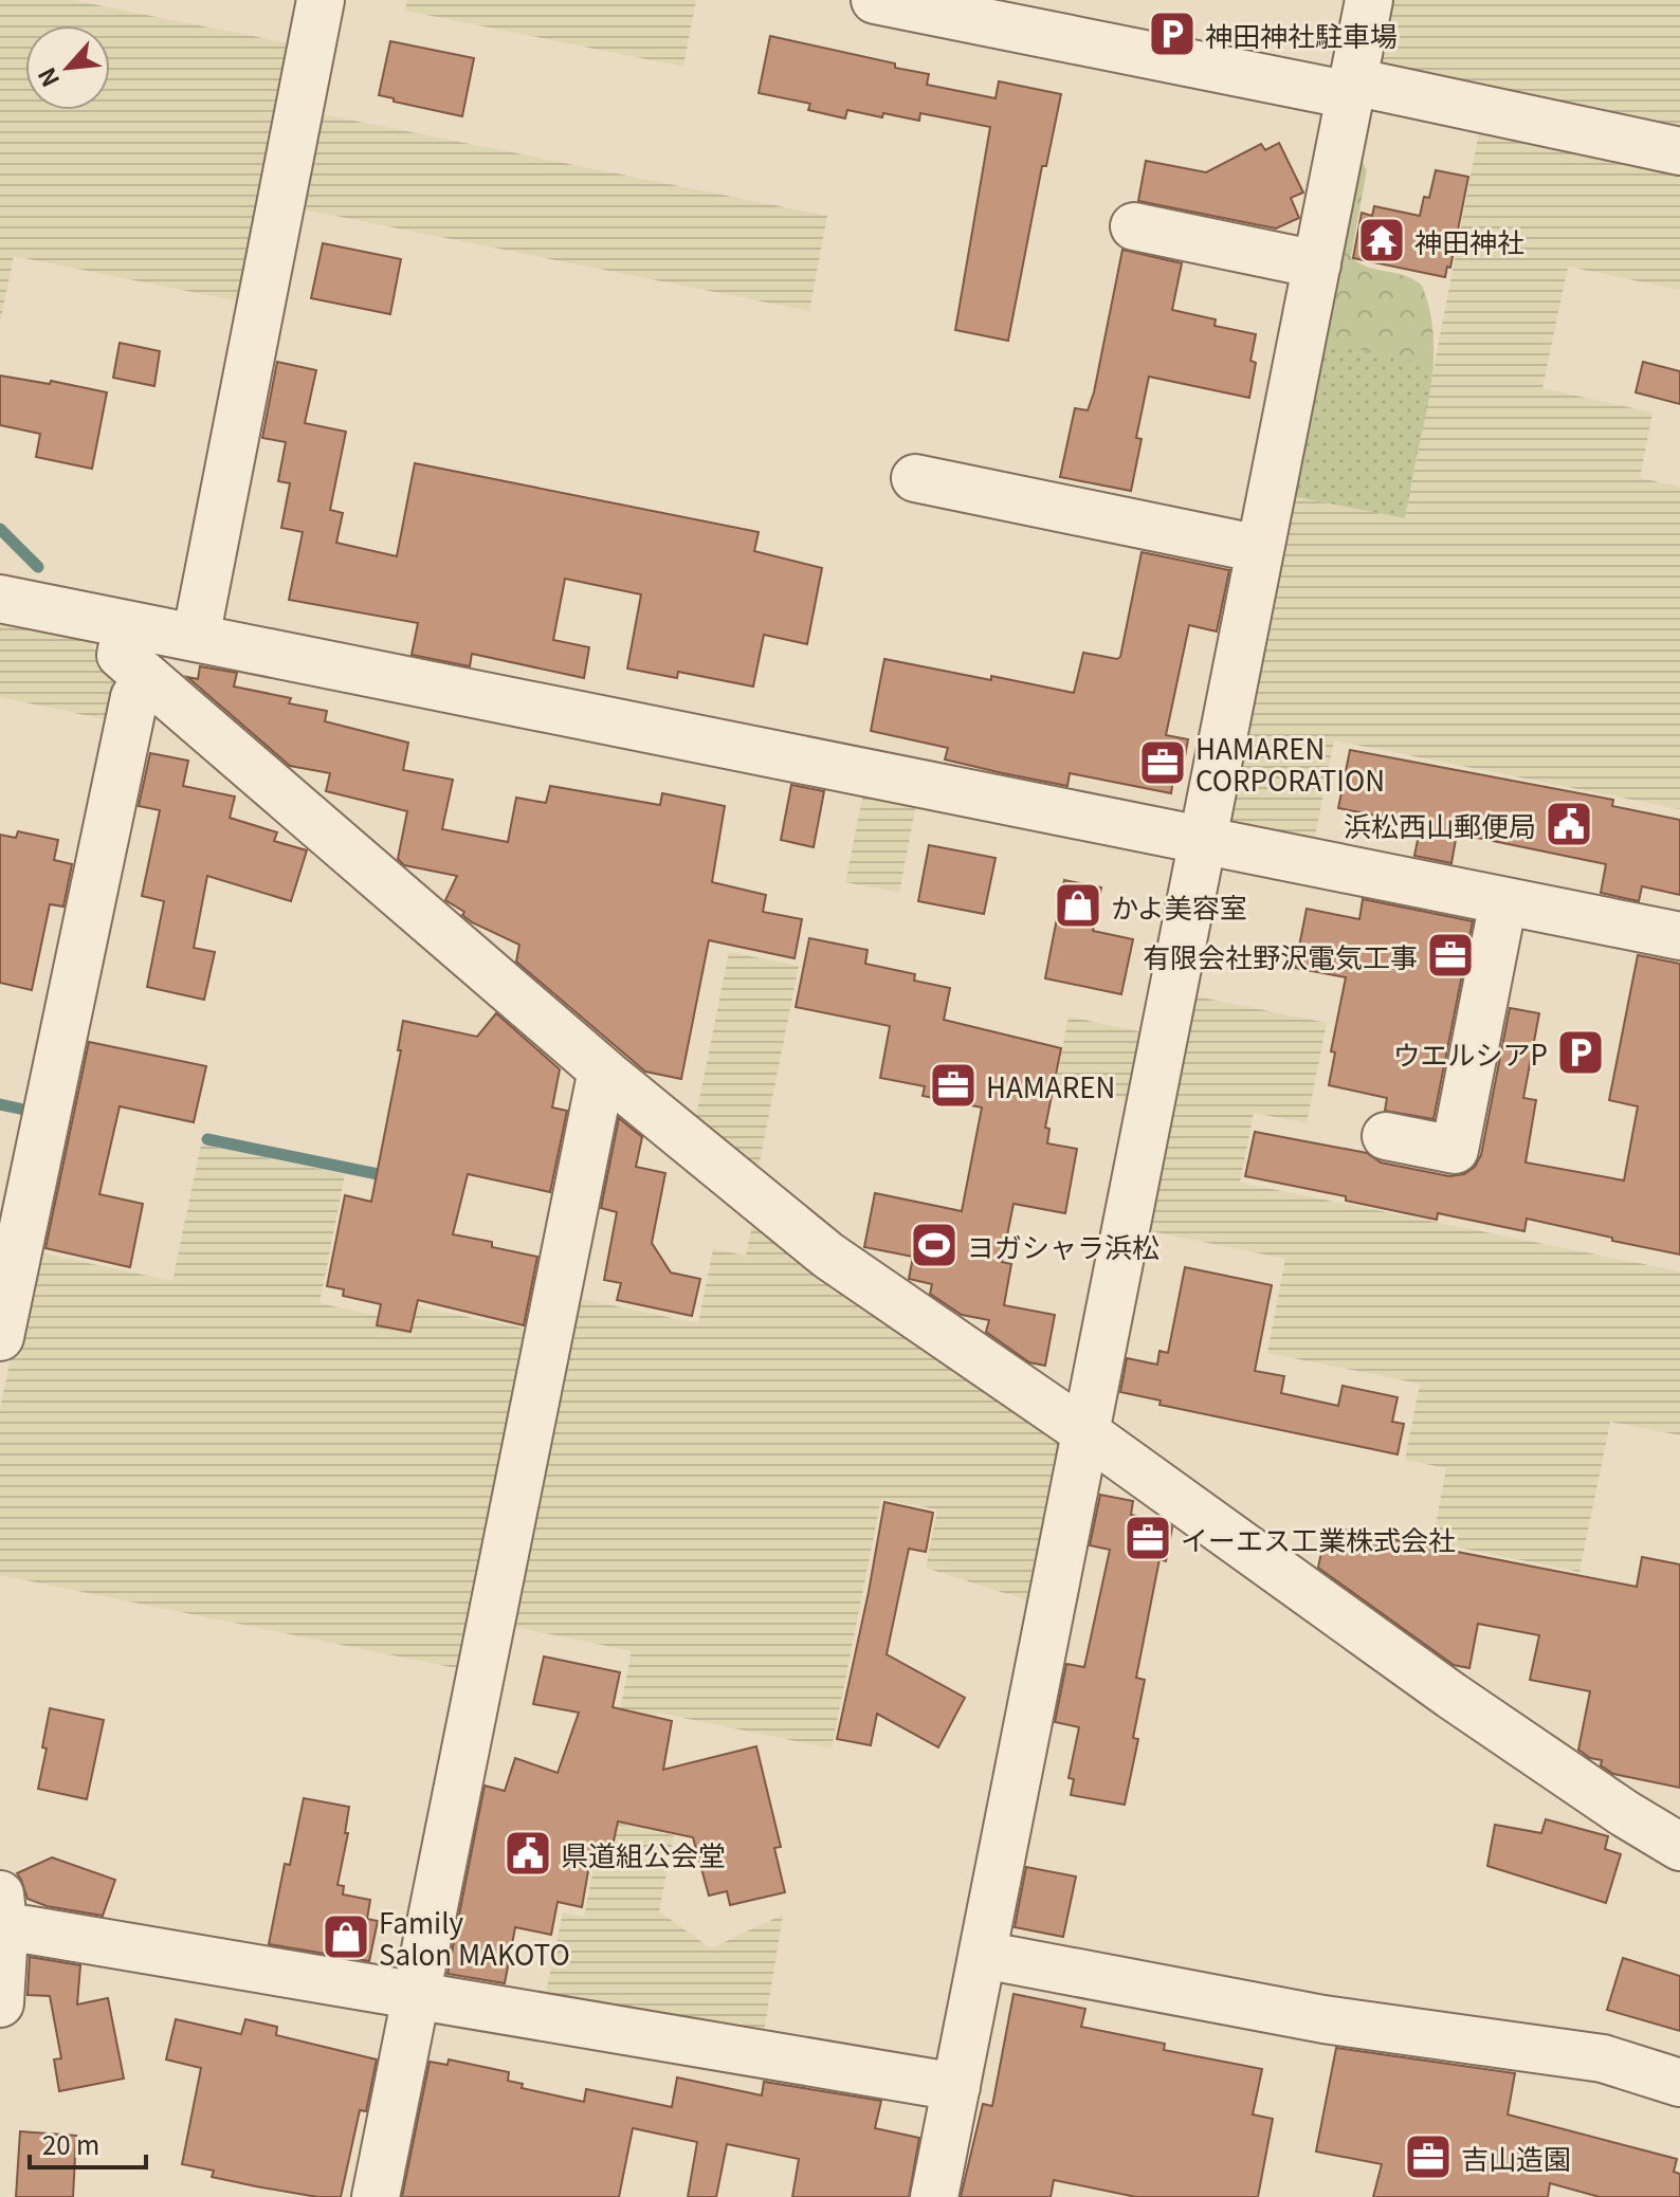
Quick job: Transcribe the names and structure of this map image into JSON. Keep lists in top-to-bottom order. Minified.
{"places":{"parking":["神田神社駐車場","ウエルシアP"],"temple":["神田神社"],"office":["HAMAREN CORPORATION","有限会社野沢電気工事","HAMAREN","イーエス工業株式会社","吉山造園"],"public building":["浜松西山郵便局","県道組公会堂"],"shop":["かよ美容室","Family Salon MAKOTO"],"sports":["ヨガシャラ浜松"]},"scale_bar":"20 m","north":"bottom left"}
